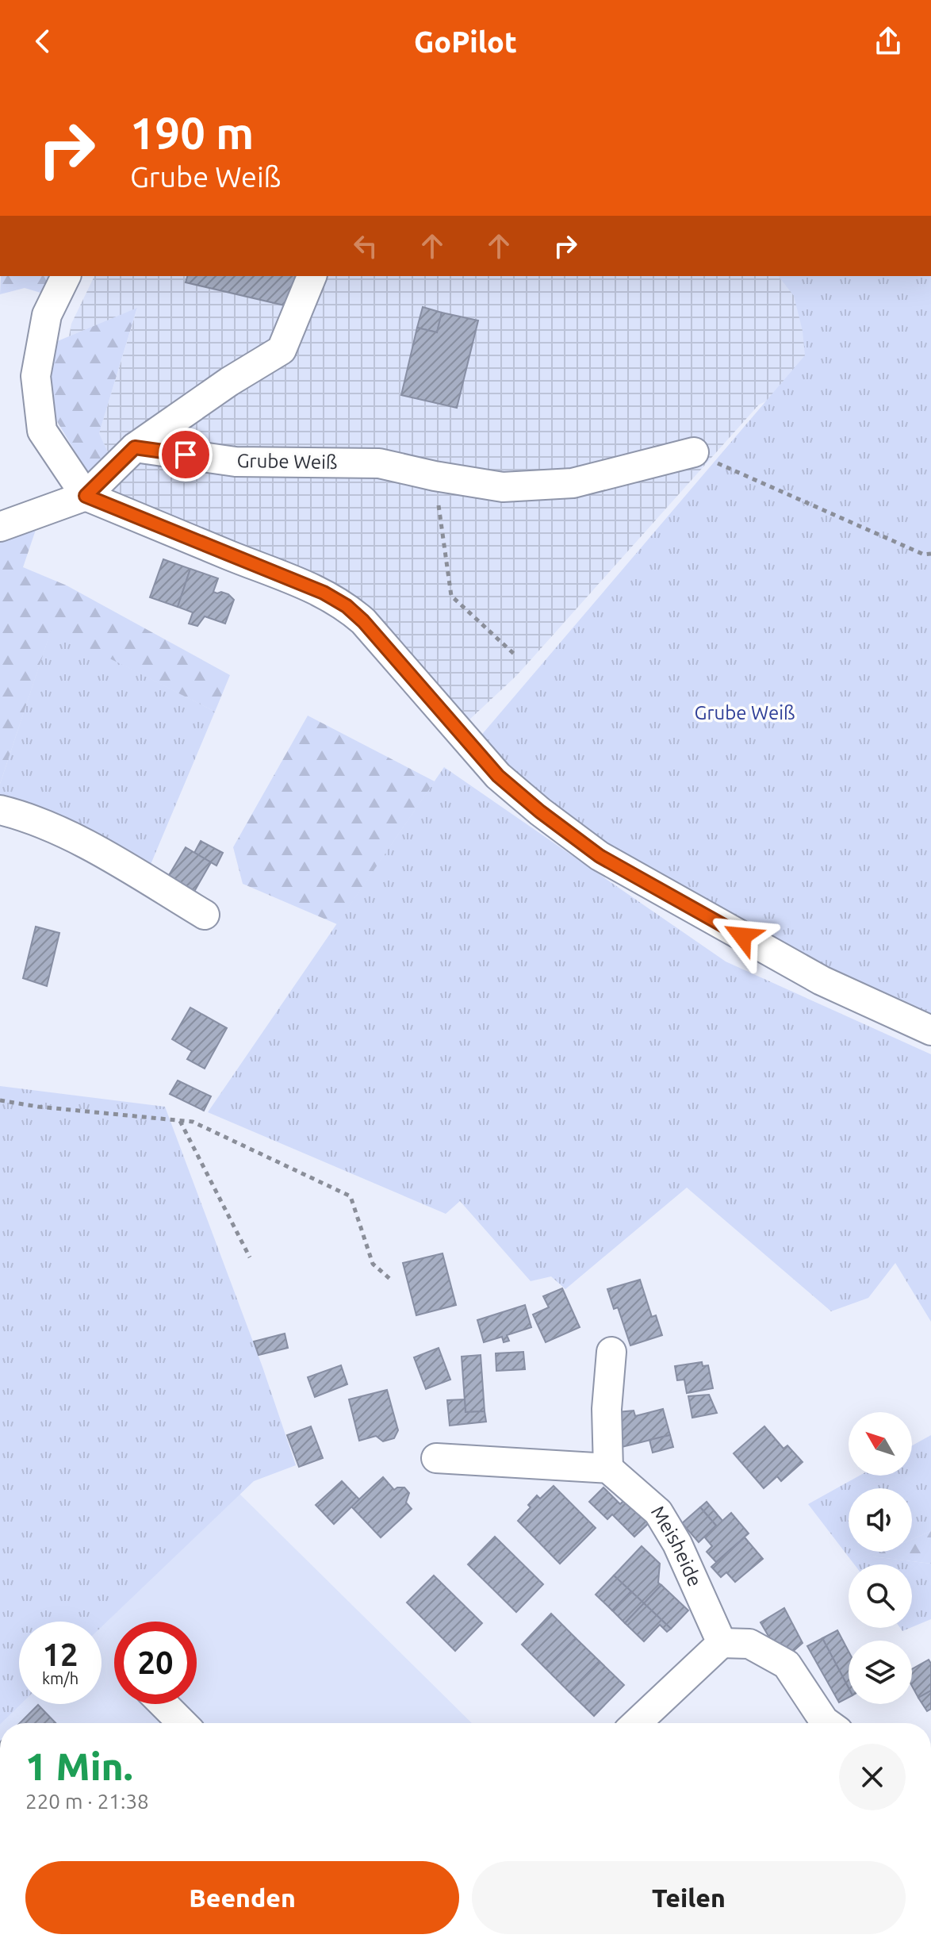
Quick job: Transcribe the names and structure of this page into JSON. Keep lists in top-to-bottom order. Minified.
{"streets":{"street":["Grube Weiß","Meisheide"]},"parks":["Grube Weiß"],"north":"top left","page":{"header":"GoPilot","turn":["190 m","Grube Weiß"],"speed":"12 km/h","limit":"20","heading":["1 Min.","220 m · 21:38"],"buttons":["Beenden","Teilen"]}}
